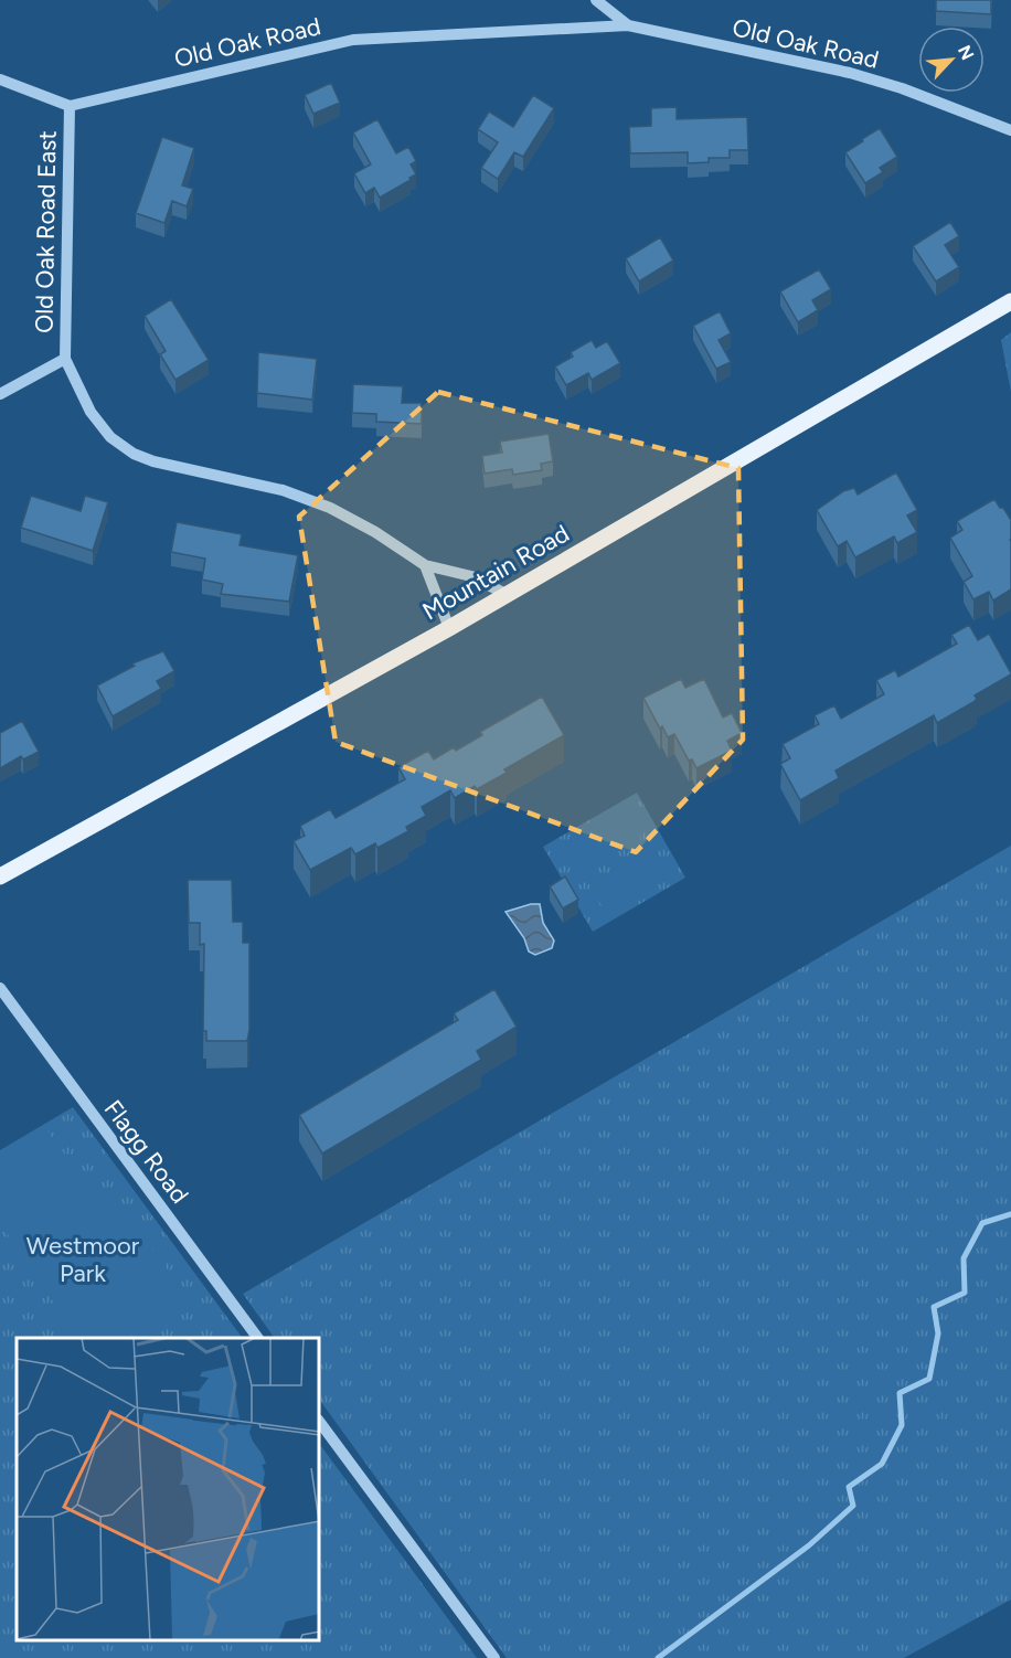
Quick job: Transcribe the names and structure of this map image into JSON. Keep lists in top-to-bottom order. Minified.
{"streets":{"main road":["Mountain Road"],"street":["Old Oak Road","Old Oak Road East","Flagg Road"]},"crossings":[["Old Oak Road","Old Oak Road East"]],"parks":["Westmoor Park"],"north":"top right"}
